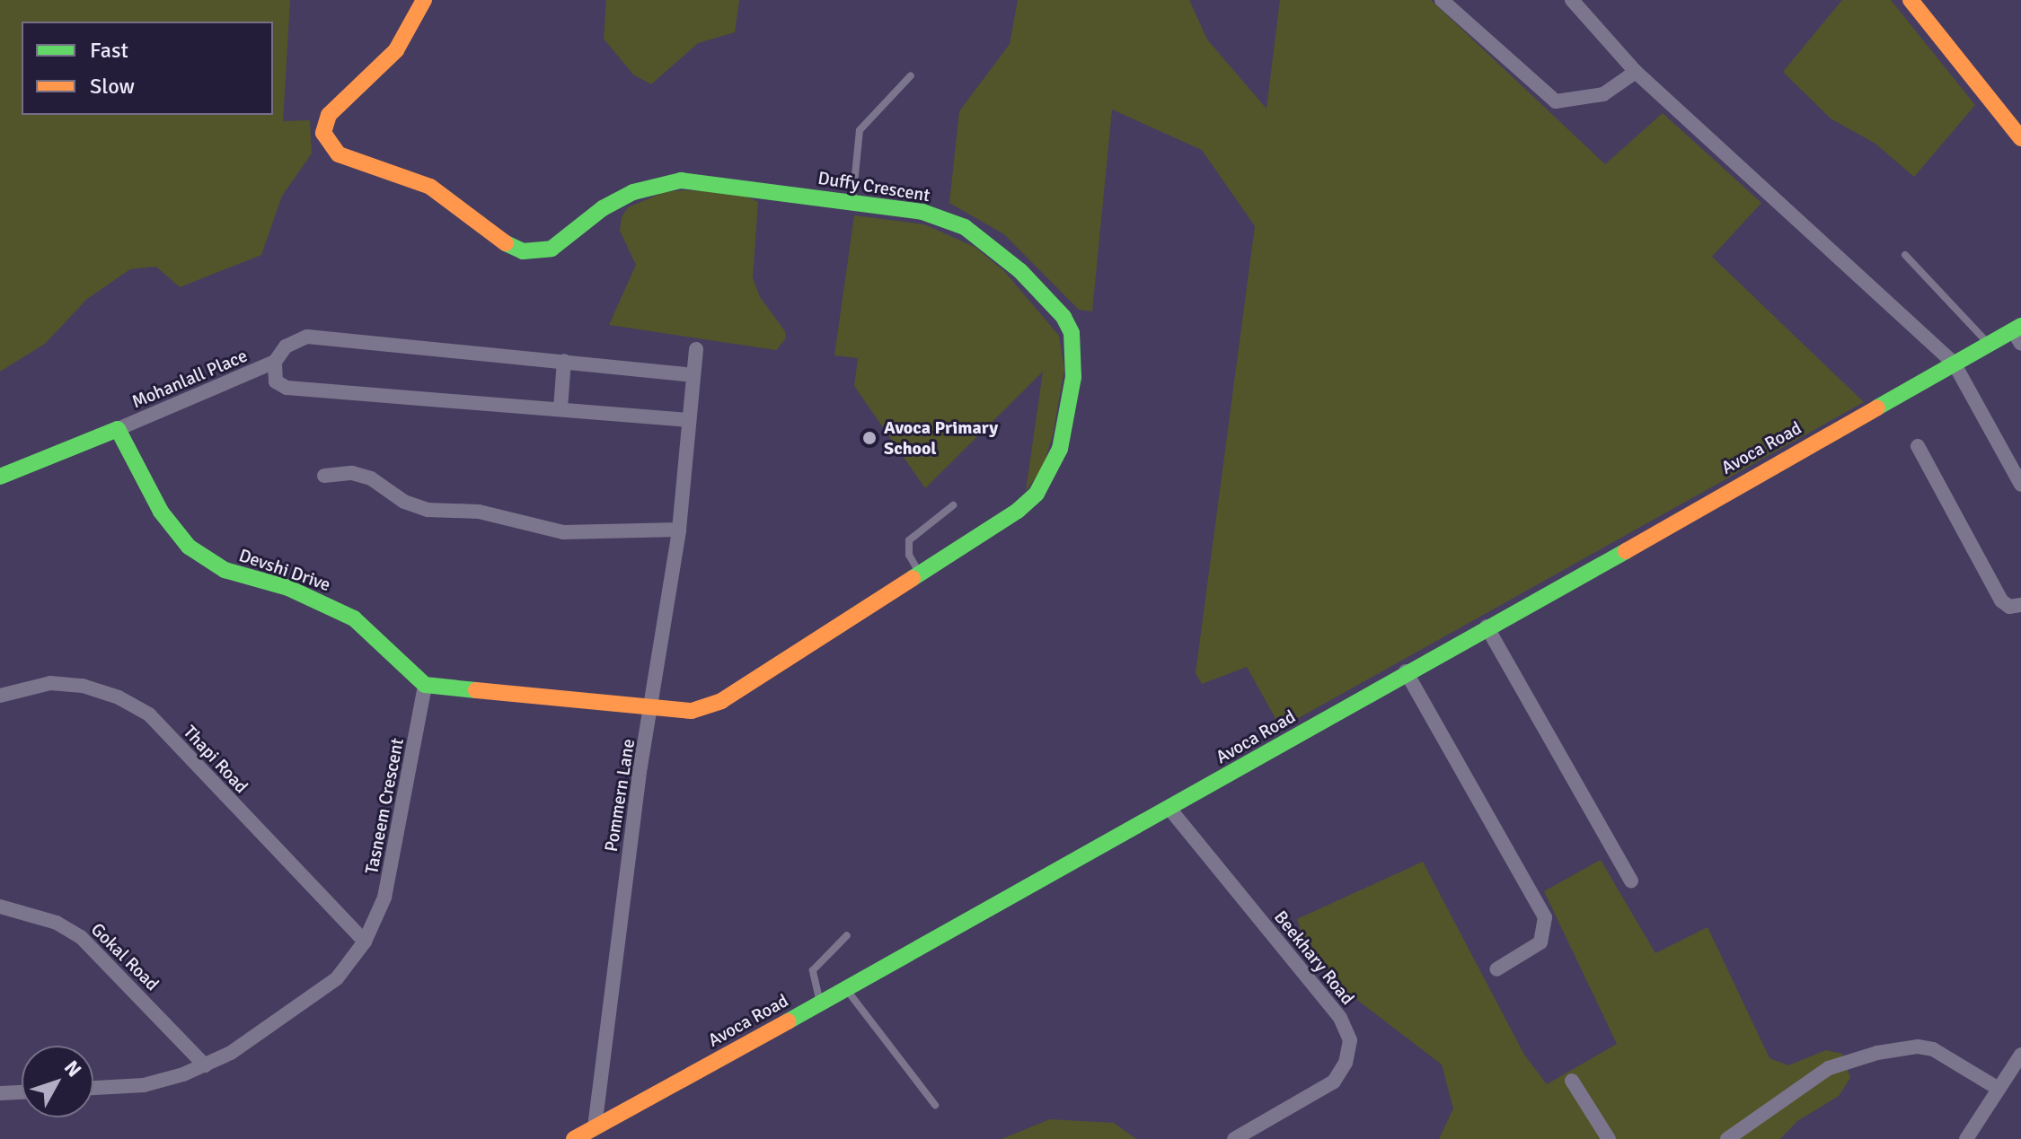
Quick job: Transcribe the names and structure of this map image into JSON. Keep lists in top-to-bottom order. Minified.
{"streets":{"street":["Duffy Crescent","Mohanlall Place","Avoca Road","Devshi Drive","Thapi Road","Pommern Lane","Tasneem Crescent","Gokal Road","Beekhary Road"]},"crossings":[["Duffy Crescent","Pommern Lane"],["Mohanlall Place","Devshi Drive"],["Mohanlall Place","Pommern Lane"],["Avoca Road","Pommern Lane"],["Avoca Road","Beekhary Road"],["Devshi Drive","Tasneem Crescent"],["Thapi Road","Tasneem Crescent"],["Tasneem Crescent","Gokal Road"]],"places":["Avoca Primary School"],"legend":["Fast","Slow"],"north":"top right"}
